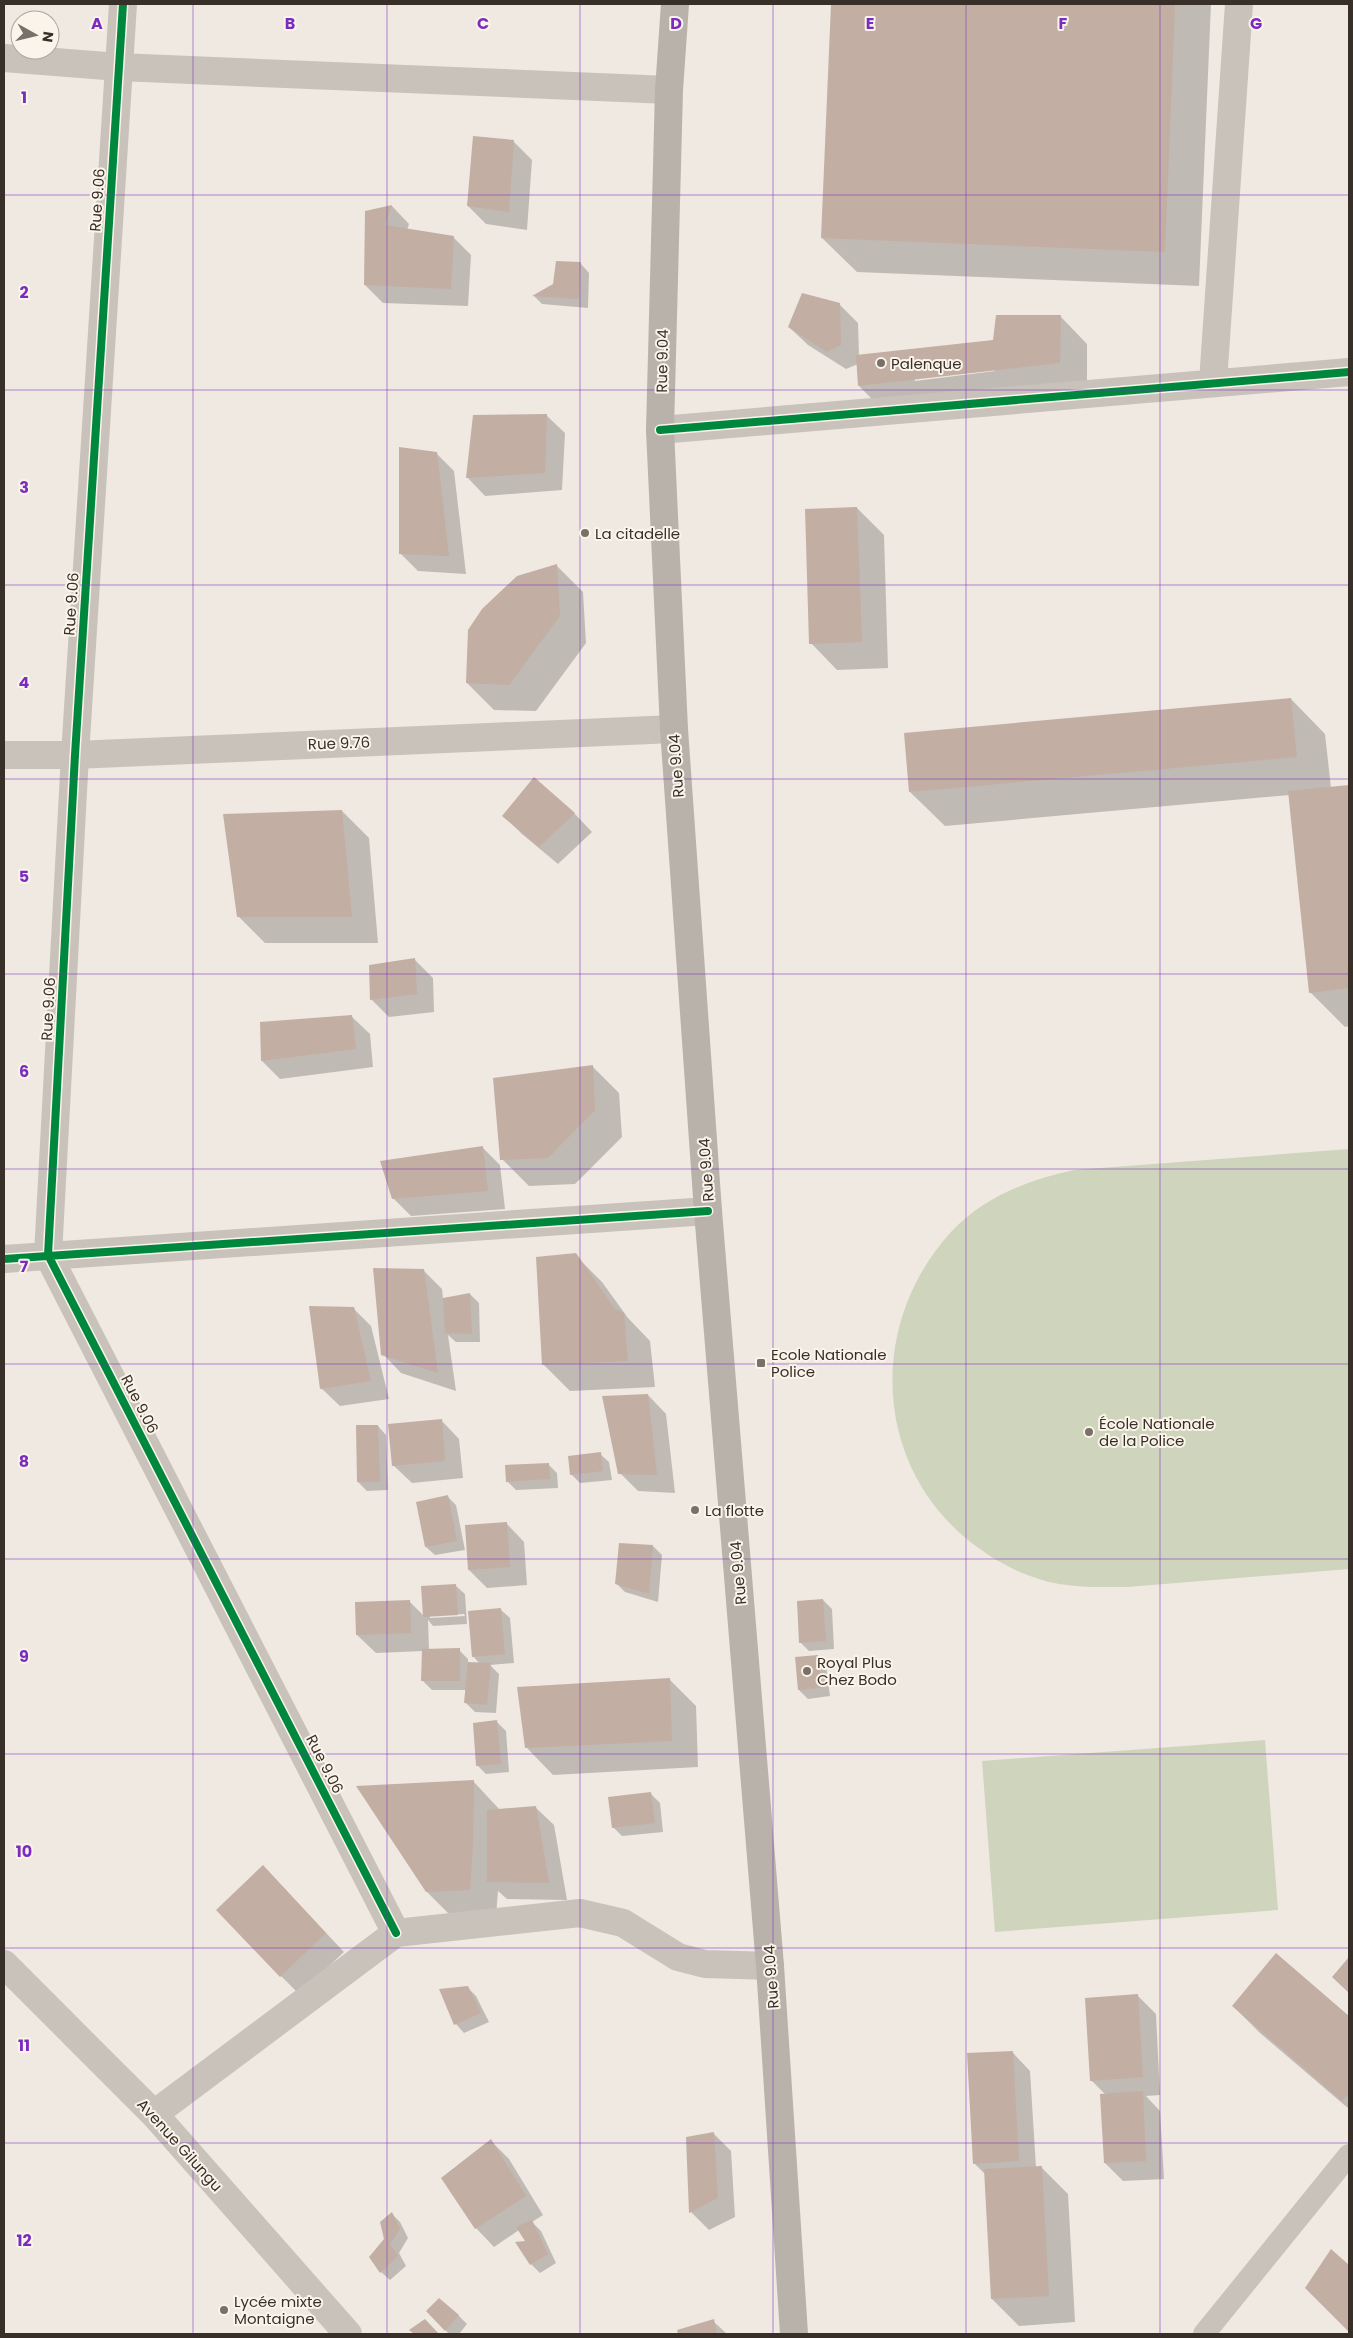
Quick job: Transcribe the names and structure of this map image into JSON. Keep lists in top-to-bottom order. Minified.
{"streets":{"main road":["Rue 9.04"],"street":["Rue 9.06","Rue 9.76","Avenue Gilungu"]},"crossings":[["Rue 9.06","Rue 9.76"],["Rue 9.04","Rue 9.76"]],"places":{"other":["Palenque","La citadelle","École Nationale de la Police","La flotte","Royal Plus Chez Bodo","Lycée mixte Montaigne"],"transit":["Ecole Nationale Police"]},"north":"right","grid":{"columns":["A","B","C","D","E","F","G"],"rows":["1","2","3","4","5","6","7","8","9","10","11","12"]}}
